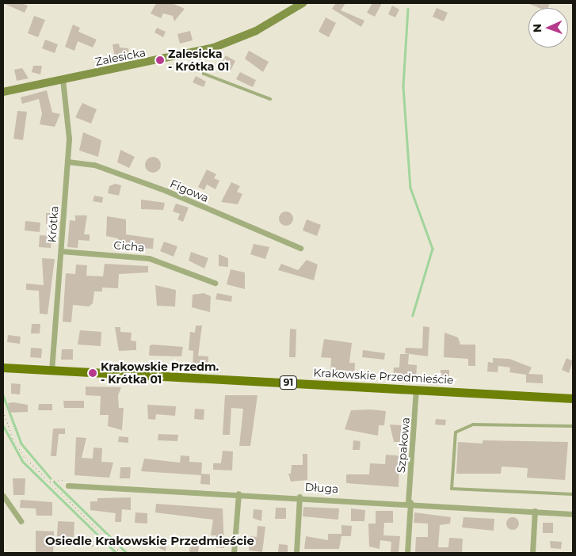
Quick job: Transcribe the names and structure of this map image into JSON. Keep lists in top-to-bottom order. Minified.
{"streets":{"main road":["Krakowskie Przedmieście","91"],"street":["Zalesicka","Figowa","Krótka","Cicha","Szpakowa","Długa"]},"crossings":[["Zalesicka","Krótka"],["Figowa","Krótka"],["Krótka","Cicha"],["Krótka","Krakowskie Przedmieście"],["Krakowskie Przedmieście","Szpakowa"],["Szpakowa","Długa"]],"districts":["Osiedle Krakowskie Przedmieście"],"places":["Zalesicka - Krótka 01","Krakowskie Przedm. - Krótka 01"],"north":"left"}
